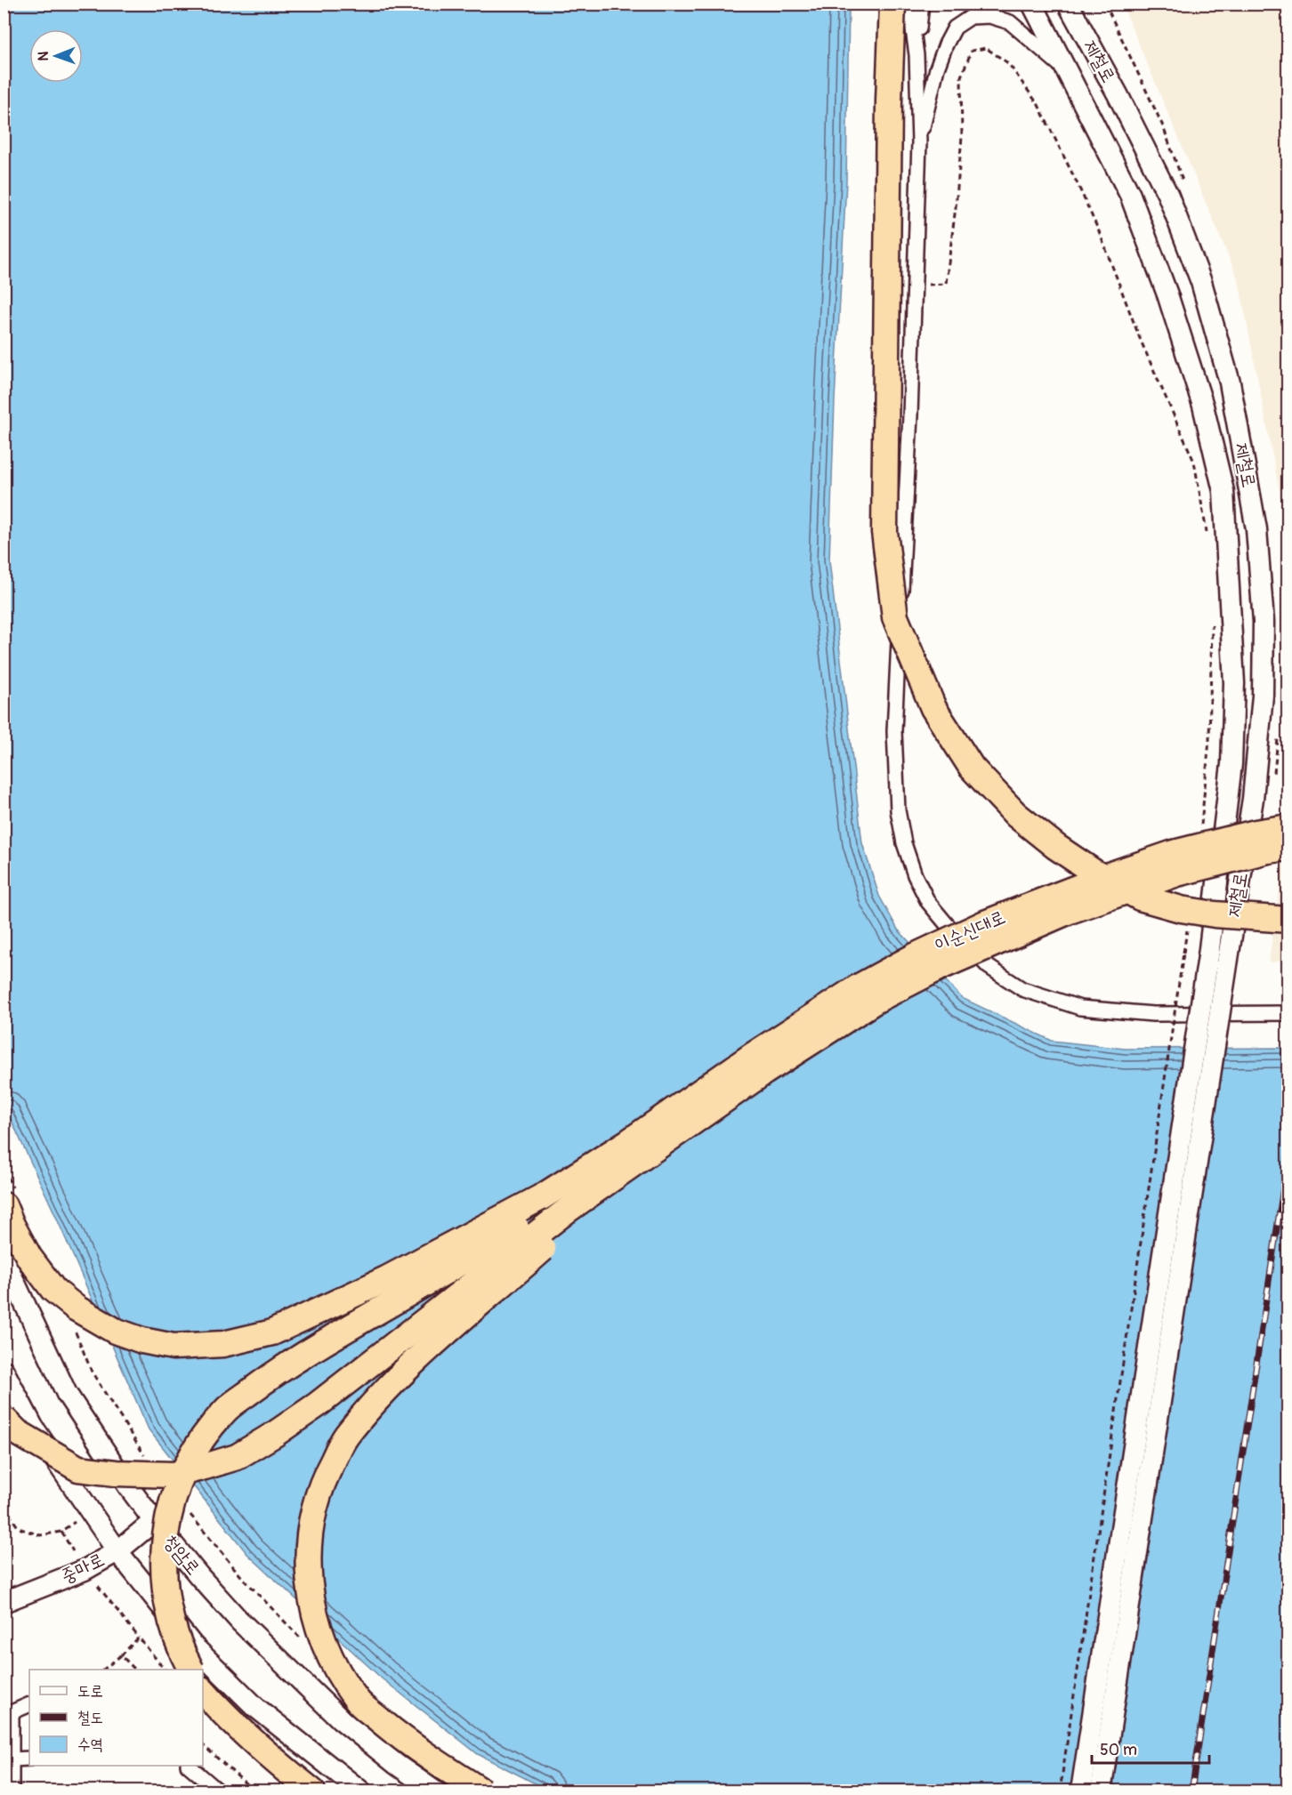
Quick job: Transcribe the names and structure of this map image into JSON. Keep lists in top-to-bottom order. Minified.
{"streets":{"highway":["이순신대로"],"main road":["제철로","청암로","중마로"]},"crossings":[["청암로","중마로"]],"legend":["도로","철도","수역"],"scale_bar":"50 m","north":"left"}
